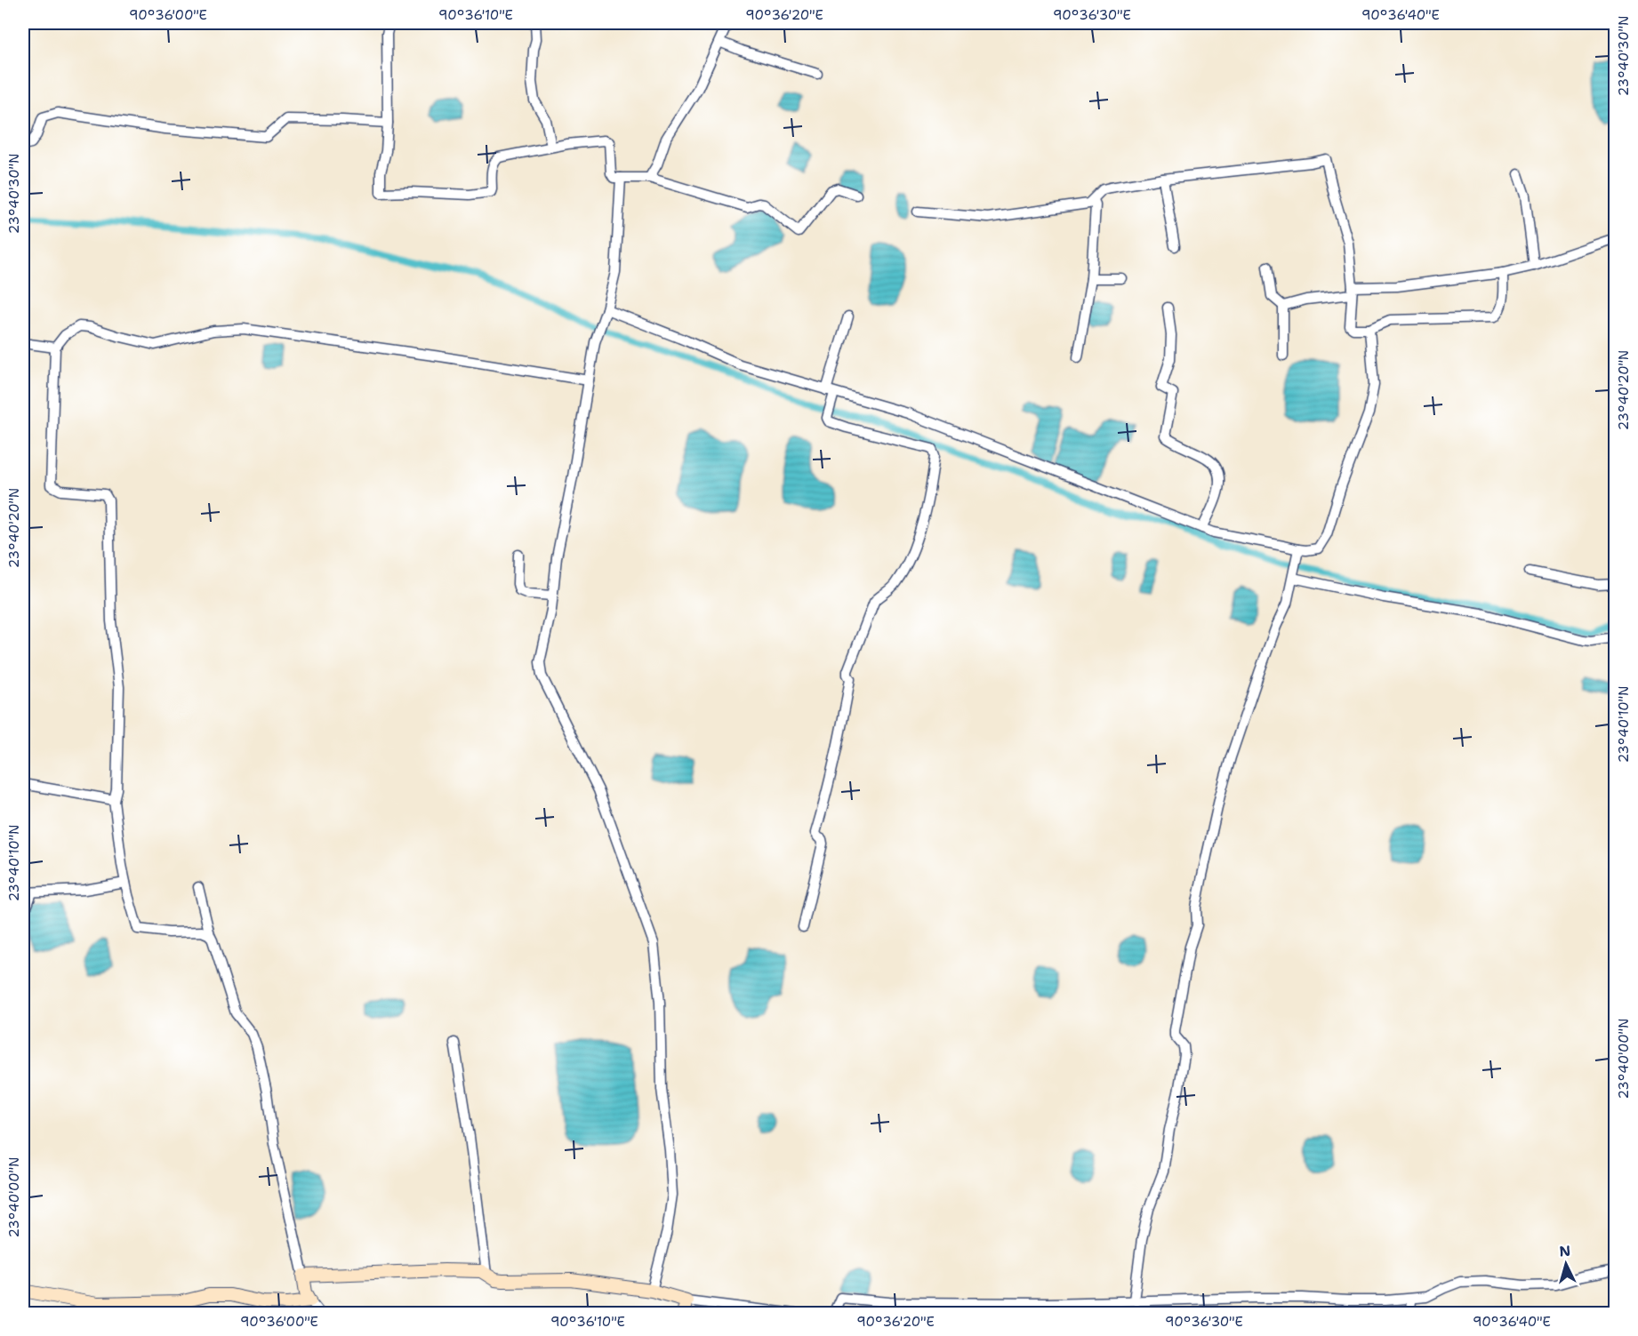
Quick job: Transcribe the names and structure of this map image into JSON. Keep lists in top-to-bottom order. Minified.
{"north":"top","coordinates":["90°36'00\"E","90°36'10\"E","90°36'20\"E","90°36'30\"E","90°36'40\"E","23°40'30\"N","23°40'20\"N","23°40'10\"N","23°40'00\"N"]}
